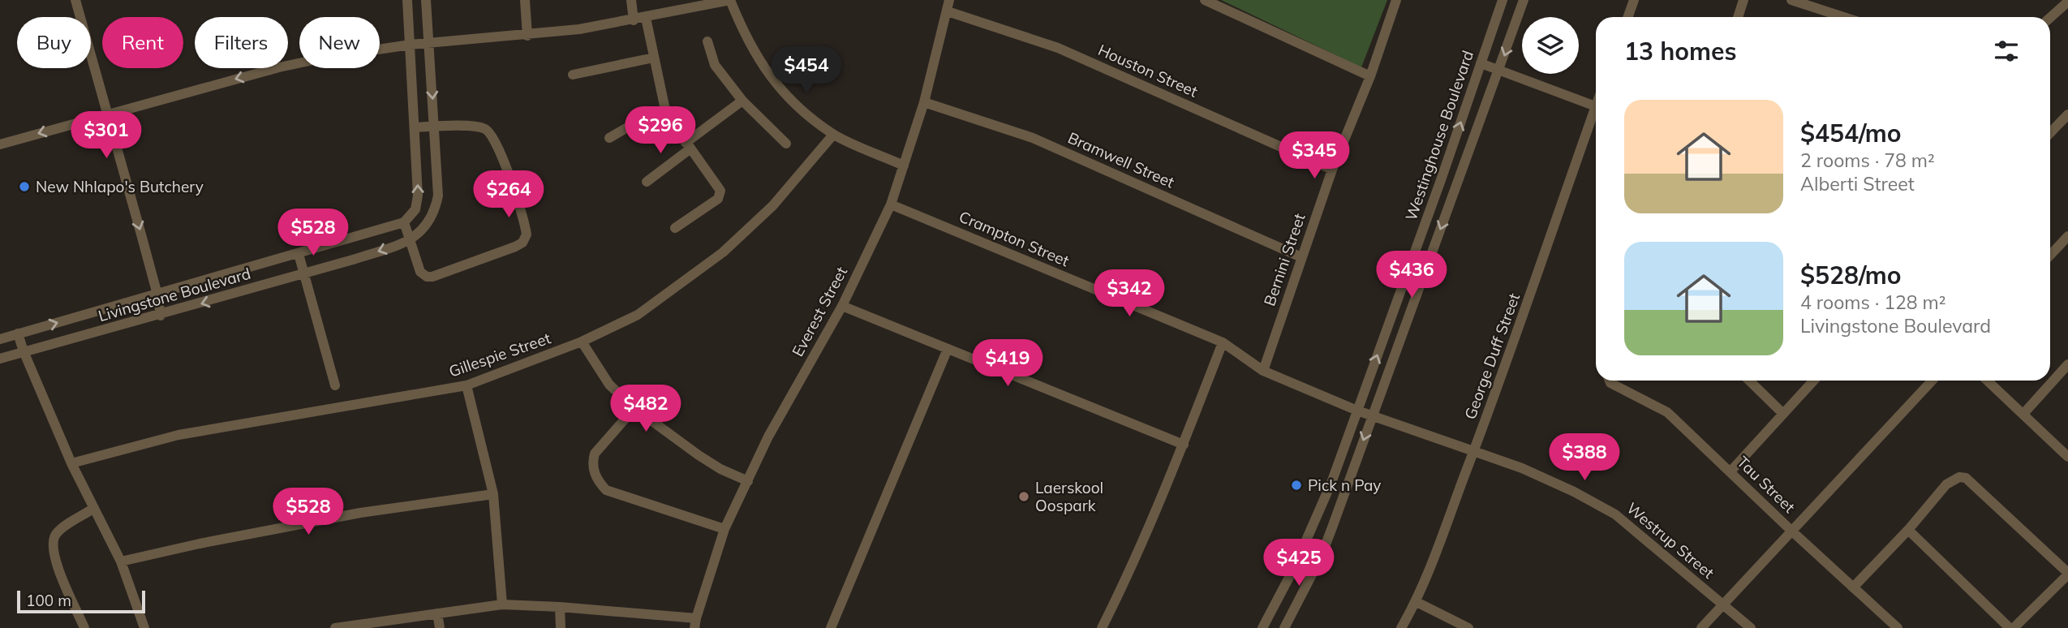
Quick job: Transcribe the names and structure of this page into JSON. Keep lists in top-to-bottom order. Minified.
{"streets":{"street":["Houston Street","Westinghouse Boulevard","Bramwell Street","Crampton Street","Bernini Street","Livingstone Boulevard","Everest Street","Gillespie Street","George Duff Street","Tau Street","Westrup Street"]},"crossings":[["Houston Street","Bernini Street"],["Houston Street","Everest Street"],["Westinghouse Boulevard","Crampton Street"],["Westinghouse Boulevard","Westrup Street"],["Bramwell Street","Bernini Street"],["Bramwell Street","Everest Street"],["Crampton Street","Bernini Street"],["Crampton Street","Everest Street"],["Crampton Street","Westrup Street"],["George Duff Street","Westrup Street"]],"places":["New Nhlapo's Butchery","Pick n Pay","Laerskool Oospark"],"scale_bar":"100 m","page":{"chip":["Buy","Rent","Filters","New"],"heading":"13 homes","price":["$454","$296","$301","$345","$264","$528","$436","$342","$419","$482","$388","$528","$425"],"list":[{"name":"$454/mo","note":"2 rooms · 78 m² · Alberti Street"},{"name":"$528/mo","note":"4 rooms · 128 m² · Livingstone Boulevard"}],"scale":"100 m"}}
